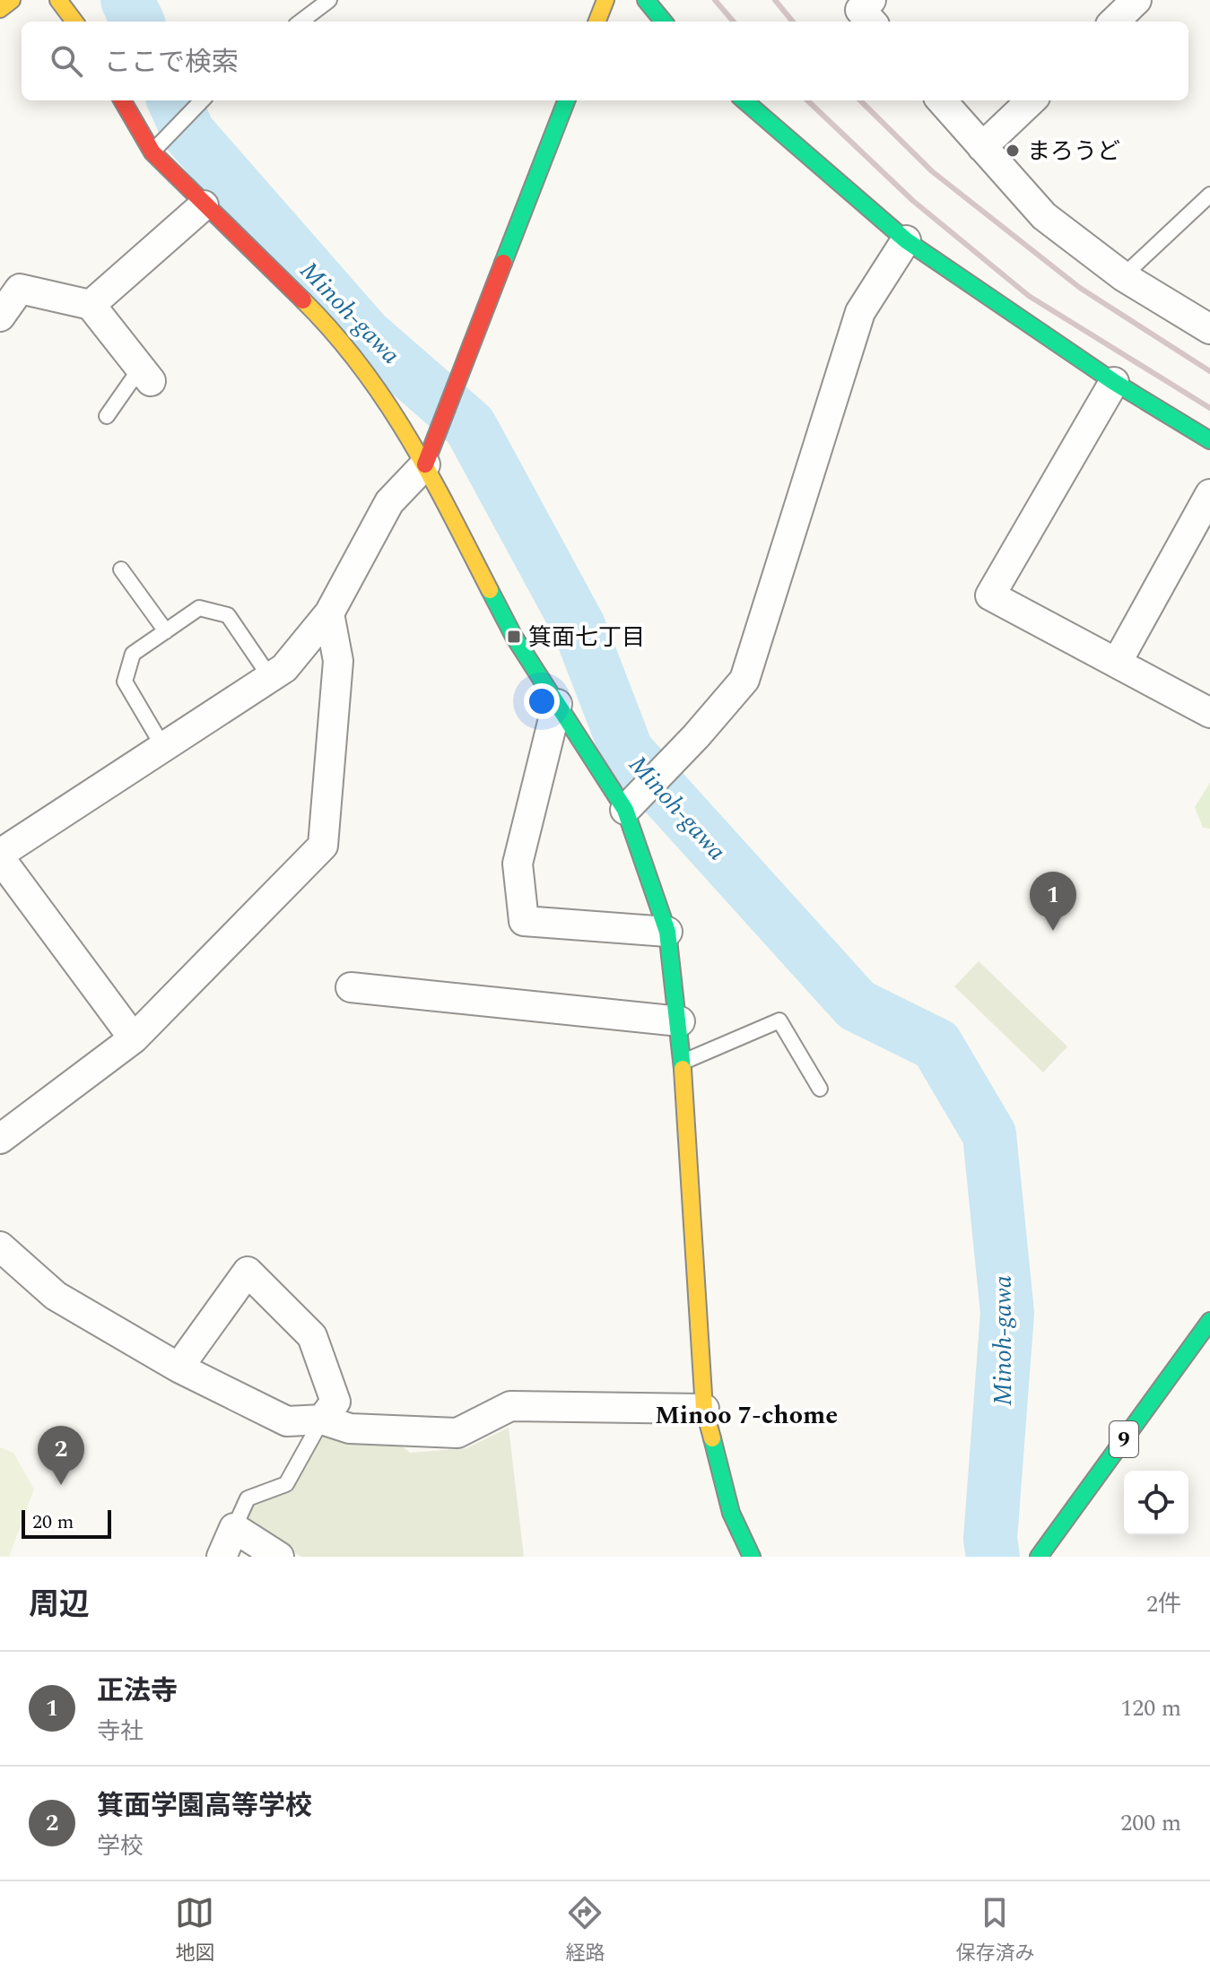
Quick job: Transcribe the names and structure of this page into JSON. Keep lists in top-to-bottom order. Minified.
{"streets":{"street":["9"]},"districts":["Minoo 7-chome"],"water":["Minoh-gawa"],"places":{"other":["まろうど"],"transit":["箕面七丁目"]},"scale_bar":"20 m","page":{"search":"ここで検索","pins":["1","2"],"scale":"20 m","heading":["周辺","2件"],"list":[{"mark":"1","name":"正法寺","note":"寺社","value":"120 m"},{"mark":"2","name":"箕面学園高等学校","note":"学校","value":"200 m"}],"nav":["地図","経路","保存済み"]}}
